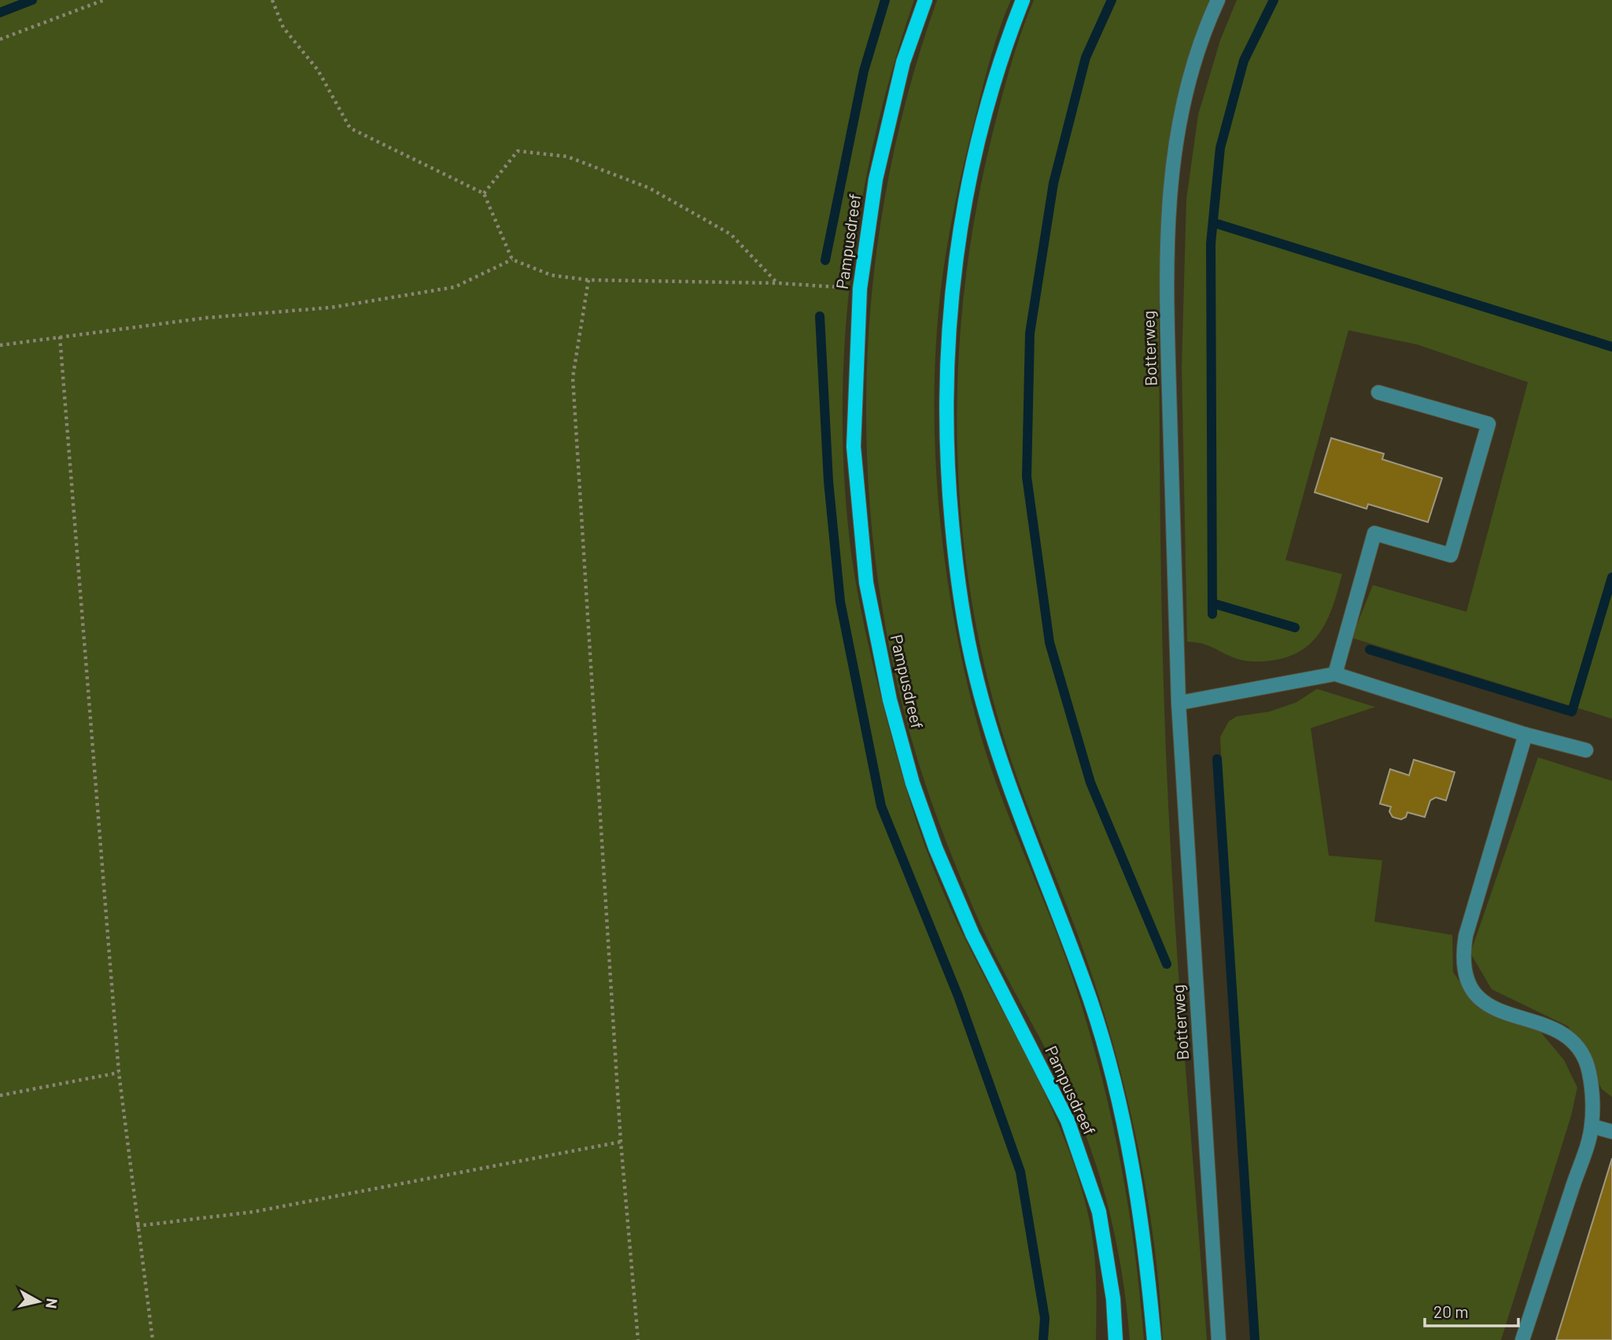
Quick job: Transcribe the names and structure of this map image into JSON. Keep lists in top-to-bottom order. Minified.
{"streets":{"main road":["Pampusdreef"],"street":["Botterweg"]},"scale_bar":"20 m","north":"right"}
